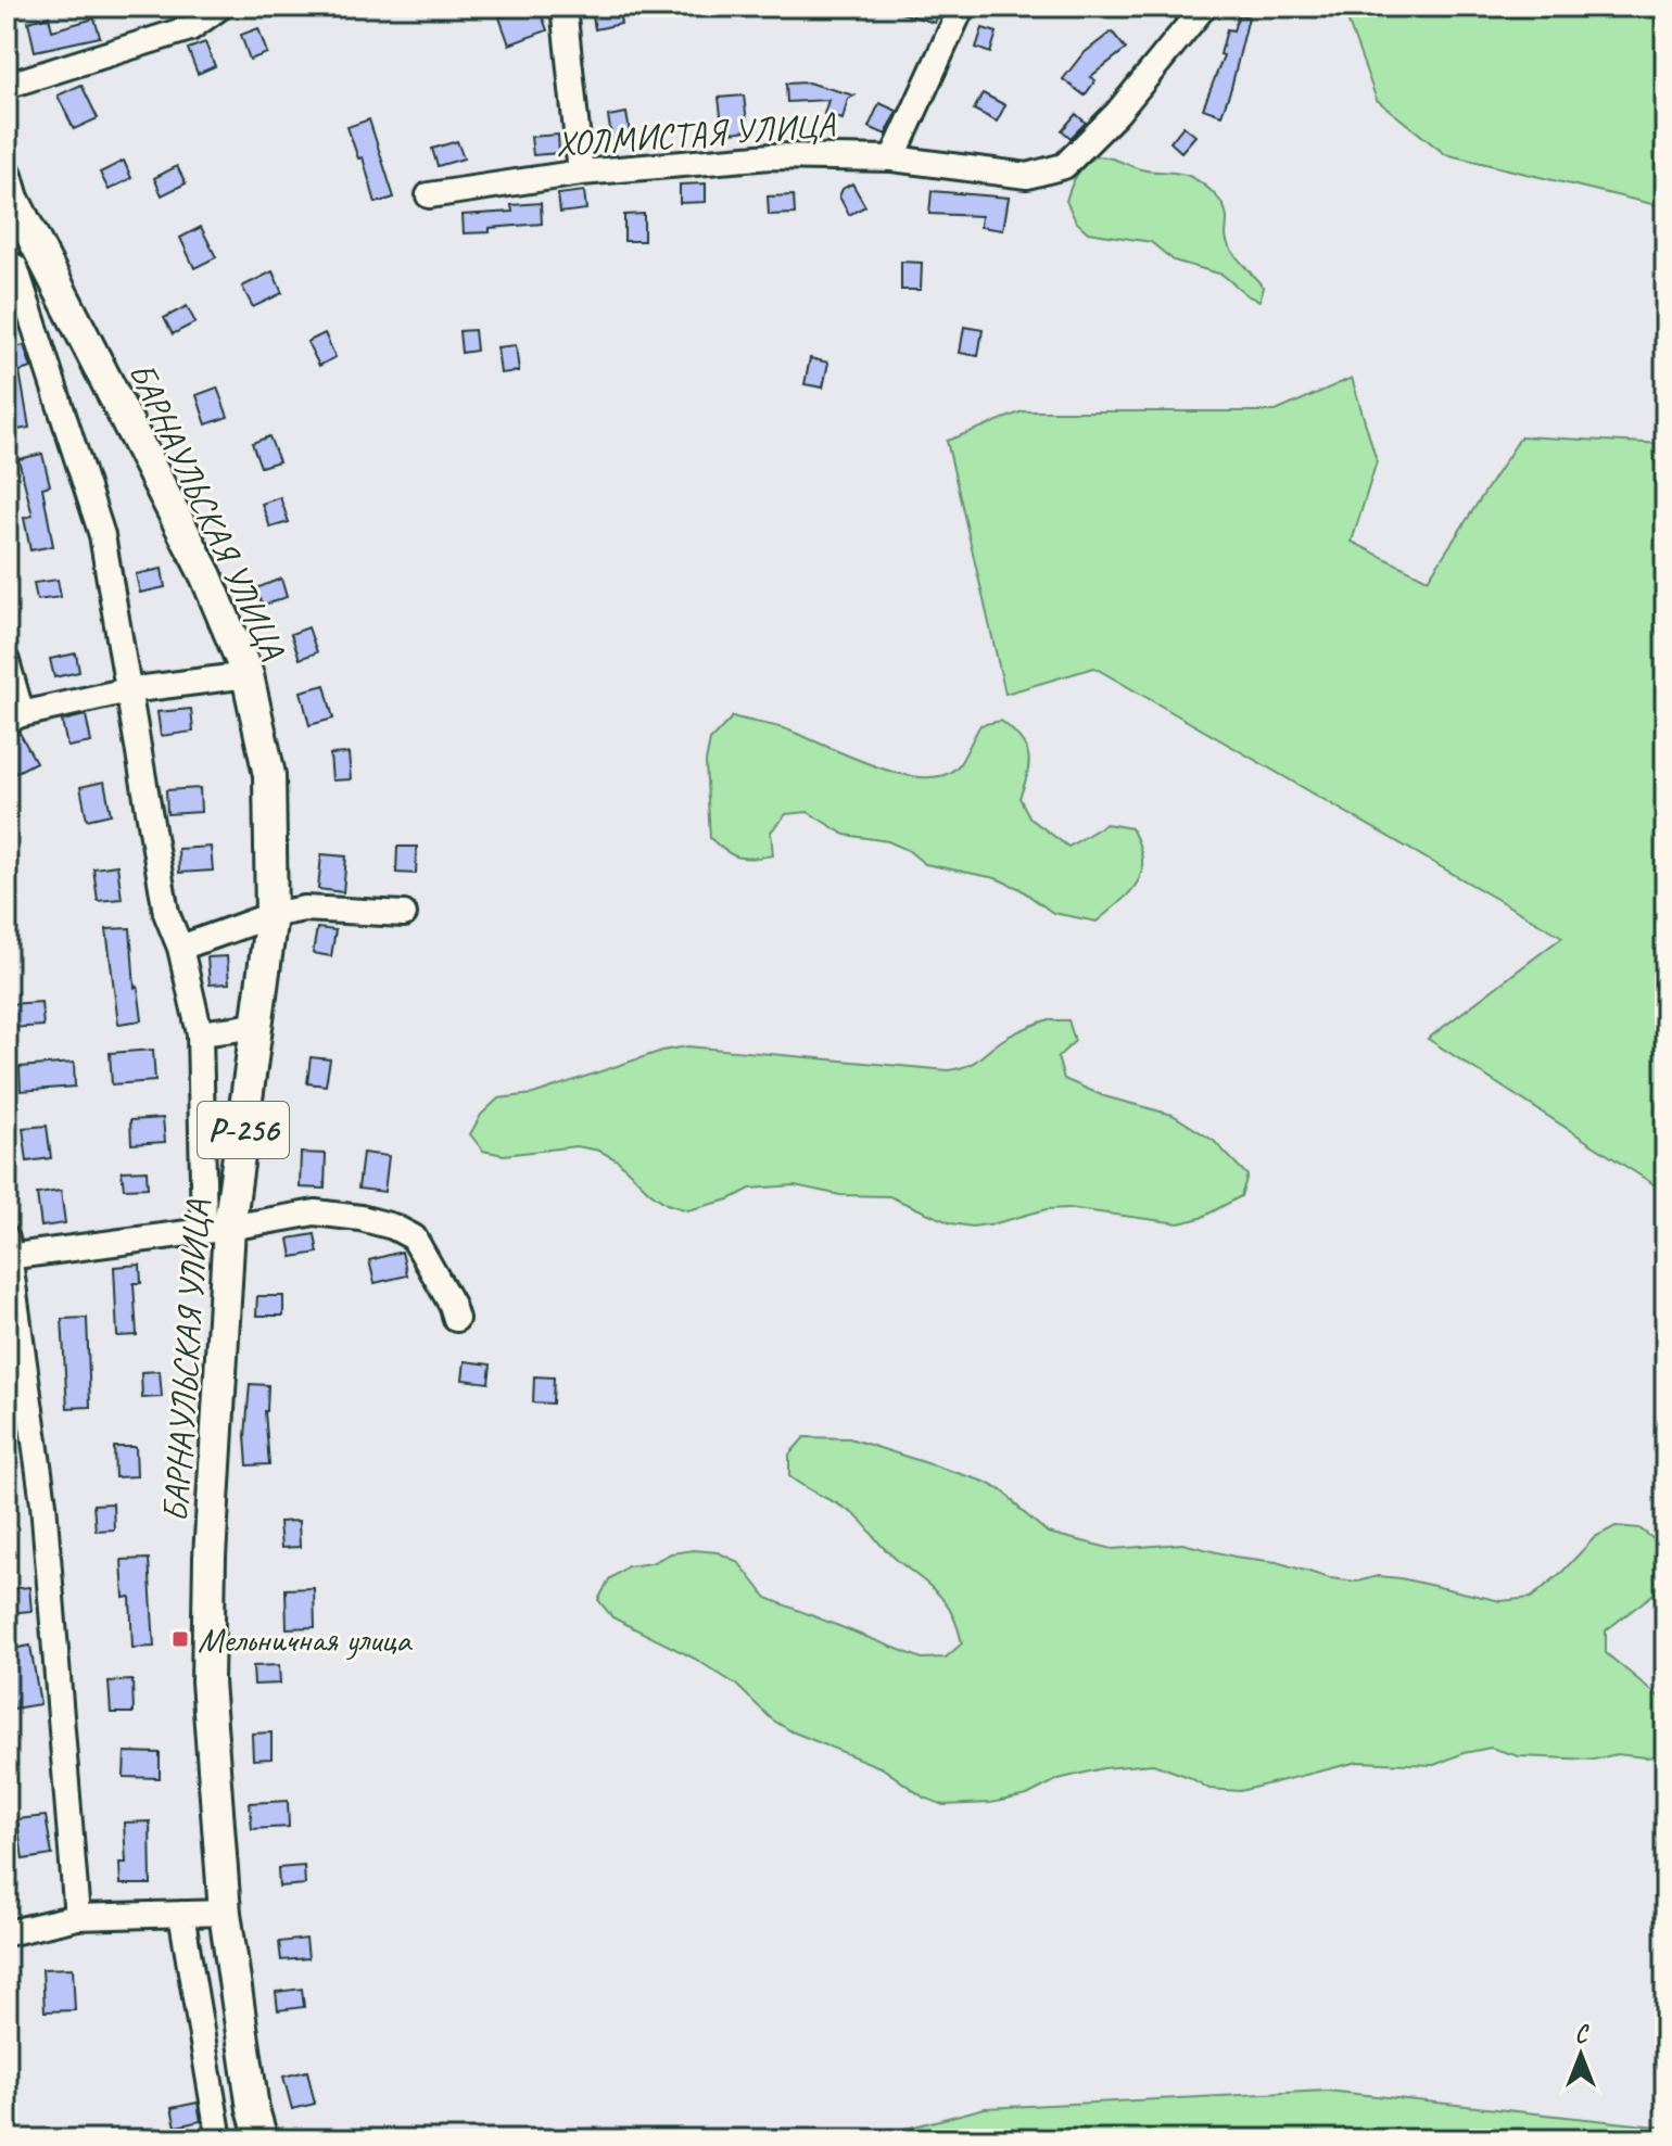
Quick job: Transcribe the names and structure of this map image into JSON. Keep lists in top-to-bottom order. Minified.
{"streets":{"main road":["БАРНАУЛЬСКАЯ УЛИЦА","Р-256"],"street":["ХОЛМИСТАЯ УЛИЦА"]},"places":{"transit":["Мельничная улица"]},"north":"top"}
